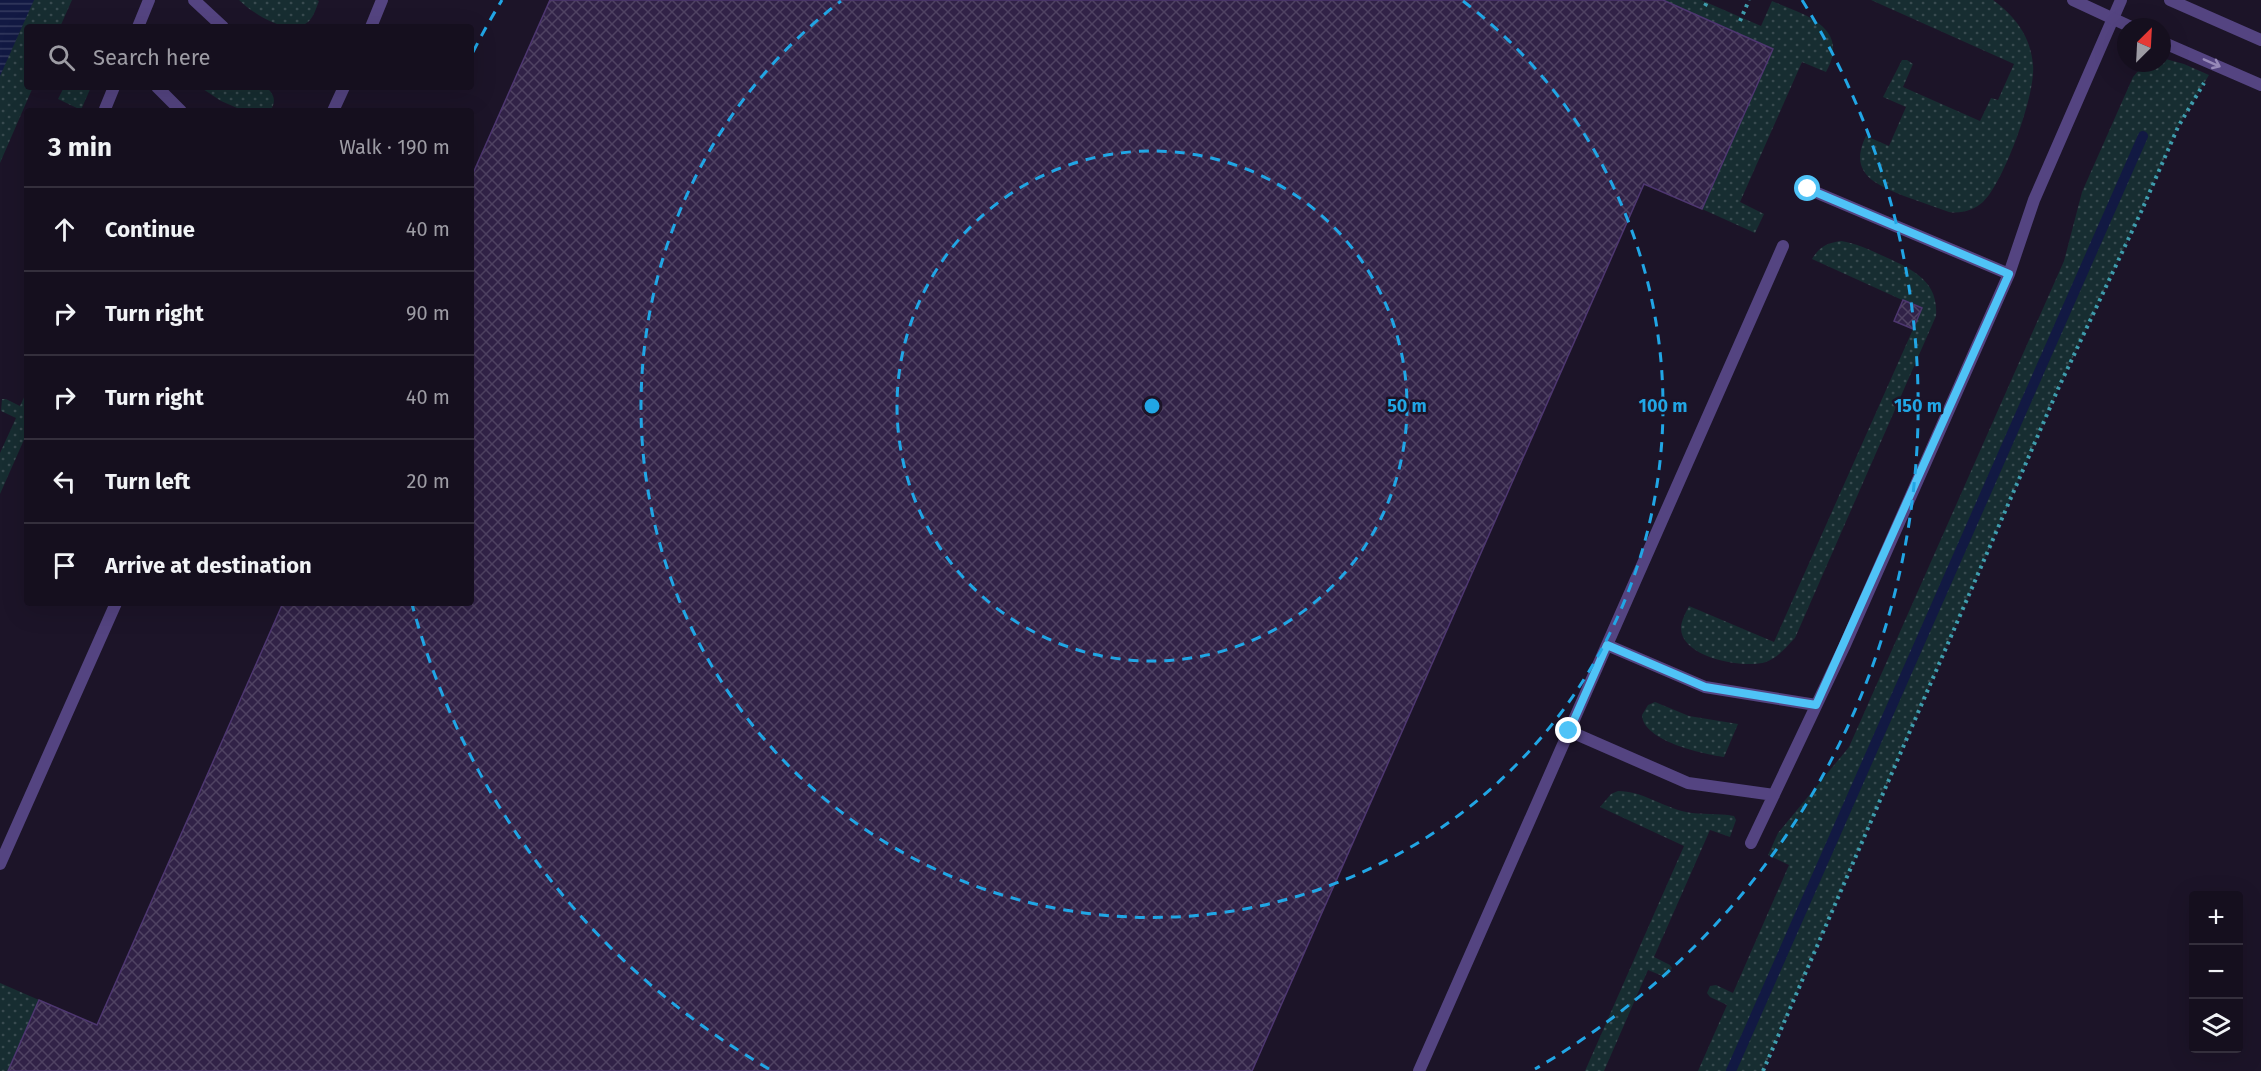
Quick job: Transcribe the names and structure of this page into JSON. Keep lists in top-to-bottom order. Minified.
{"north":"top right","page":{"search":"Search here","heading":["3 min","Walk · 190 m"],"list":[["Continue","40 m"],["Turn right","90 m"],["Turn right","40 m"],["Turn left","20 m"],"Arrive at destination"],"map_buttons":["+","−"]},"rings":["50 m","100 m","150 m"]}
